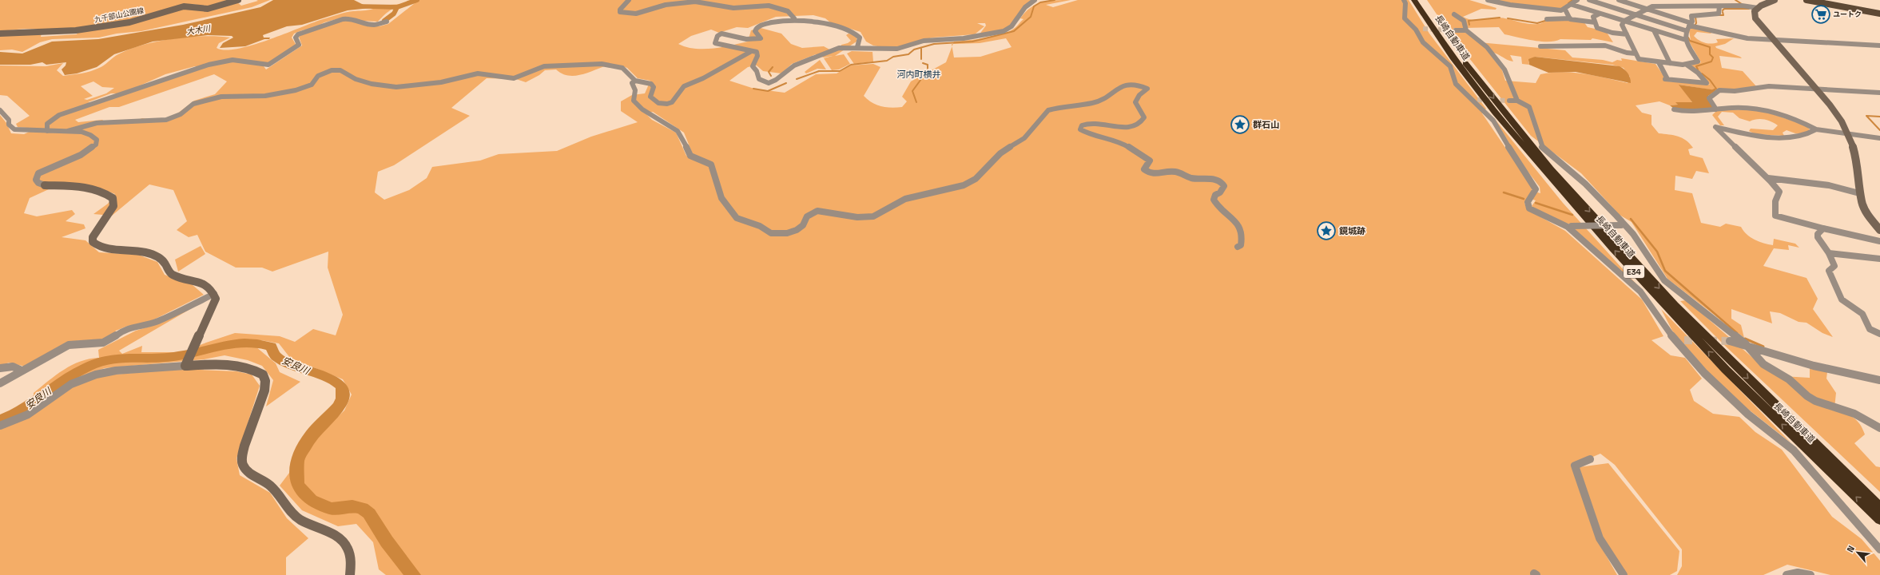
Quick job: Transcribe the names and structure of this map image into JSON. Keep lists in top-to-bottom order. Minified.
{"streets":{"highway":["長崎自動車道","E34"],"street":["九千部山公園線"]},"districts":["河内町横井"],"water":["大木川","安良川"],"places":{"supermarket":["ユートク"],"place":["群石山","鏡城跡"]},"north":"top left"}
